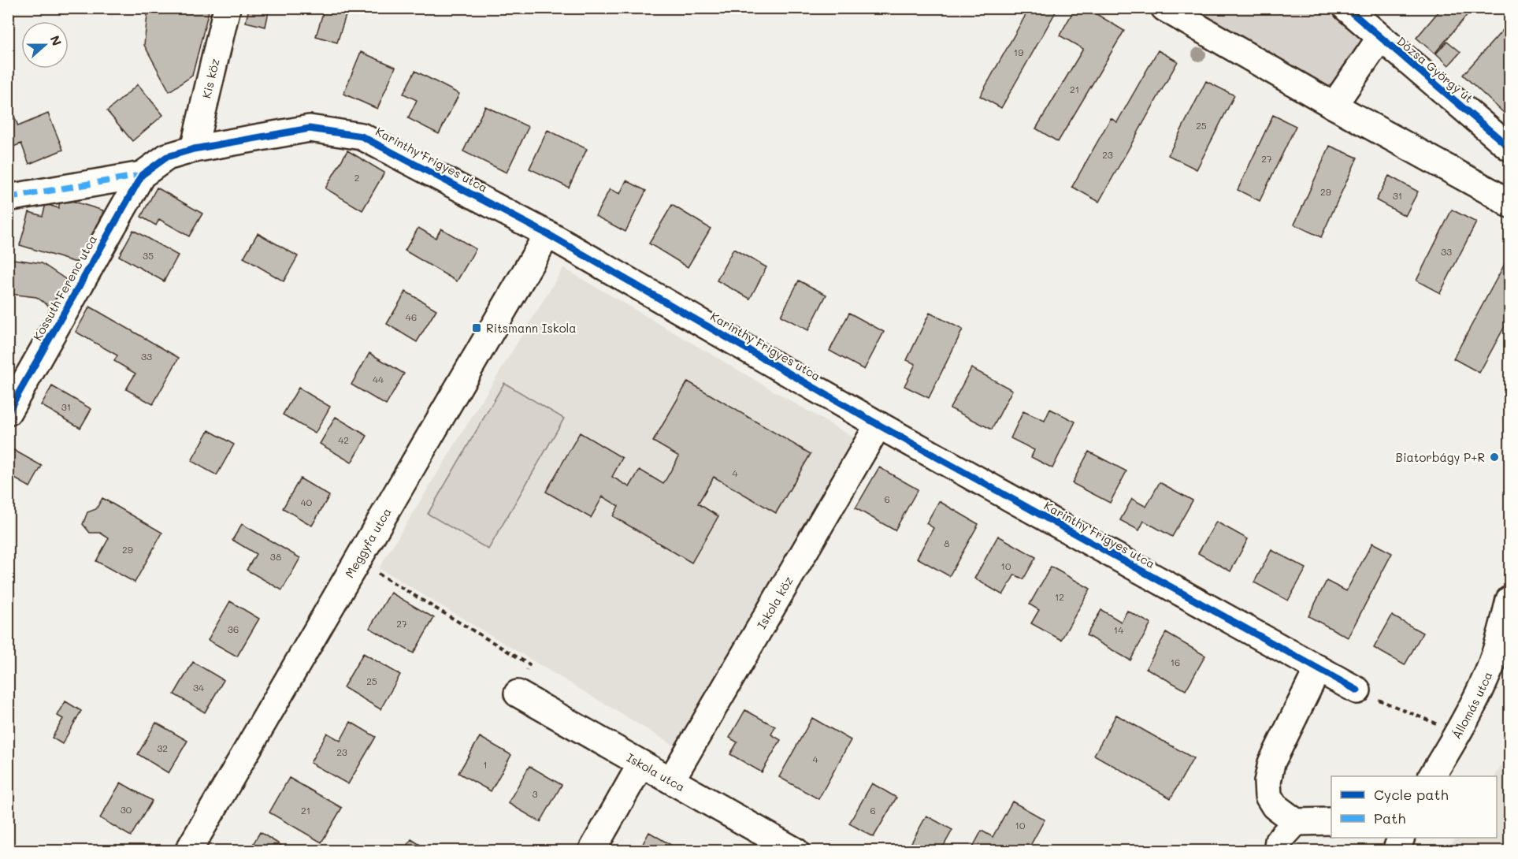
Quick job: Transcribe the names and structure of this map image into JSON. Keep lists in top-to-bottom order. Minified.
{"streets":{"street":["Dózsa György út","Kis köz","Karinthy Frigyes utca","Kossuth Ferenc utca","Meggyfa utca","Iskola köz","Állomás utca","Iskola utca"]},"crossings":[["Kis köz","Karinthy Frigyes utca"],["Karinthy Frigyes utca","Kossuth Ferenc utca"],["Karinthy Frigyes utca","Meggyfa utca"],["Karinthy Frigyes utca","Iskola köz"],["Iskola köz","Iskola utca"]],"places":{"transit":["Ritsmann Iskola"],"other":["Biatorbágy P+R"]},"house_numbers":["19","21","25","23","27","2","29","31","33","35","46","33","44","31","42","4","6","40","8","29","38","10","12","27","36","14","16","25","34","32","23","4","1","3","30","21","6","10"],"legend":["Cycle path","Path"],"north":"right"}
